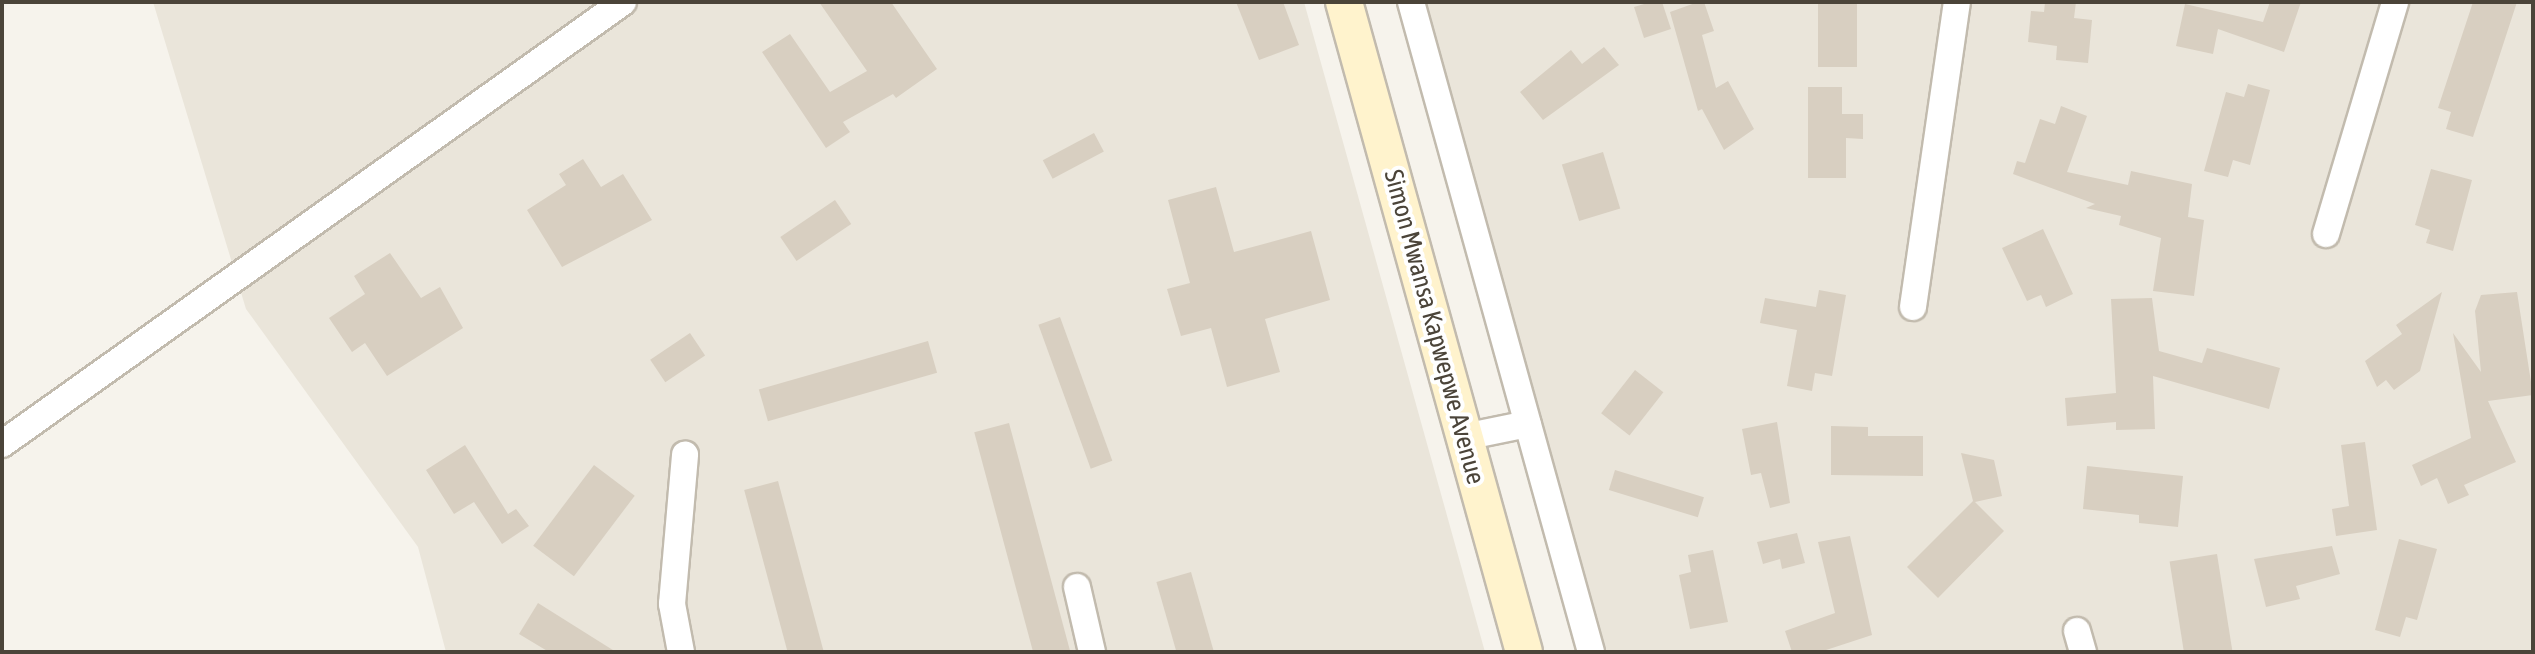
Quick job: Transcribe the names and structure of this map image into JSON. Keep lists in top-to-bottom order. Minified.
{"streets":{"main road":["Simon Mwansa Kapwepwe Avenue"]}}
